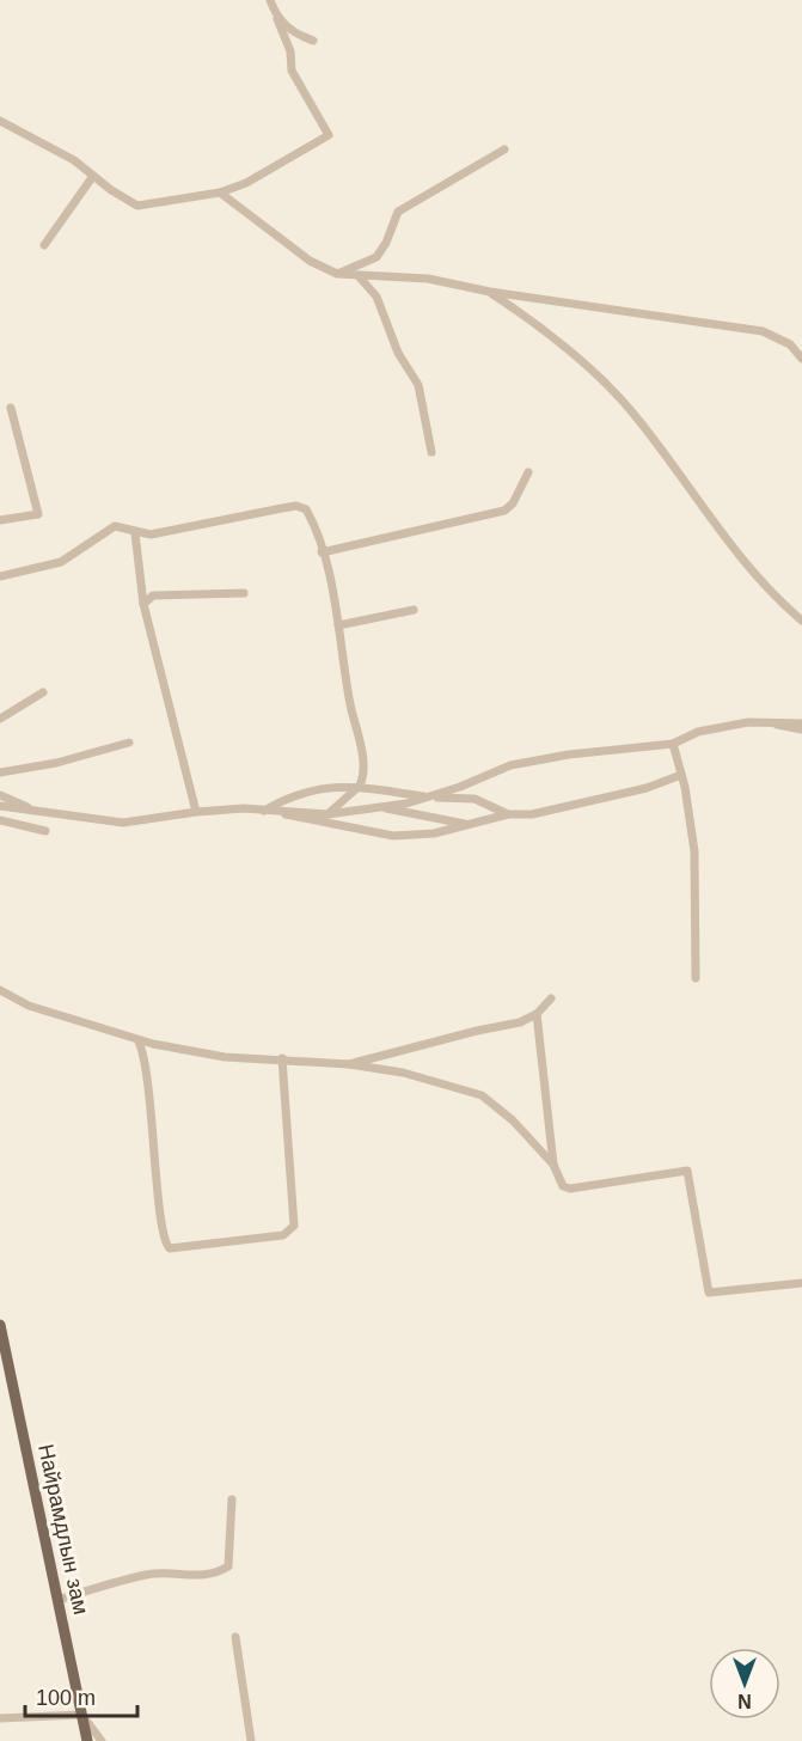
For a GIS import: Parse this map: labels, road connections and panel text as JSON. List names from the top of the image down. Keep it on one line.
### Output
{"streets":{"main road":["Найрамдлын зам"]},"scale_bar":"100 m","north":"bottom"}
